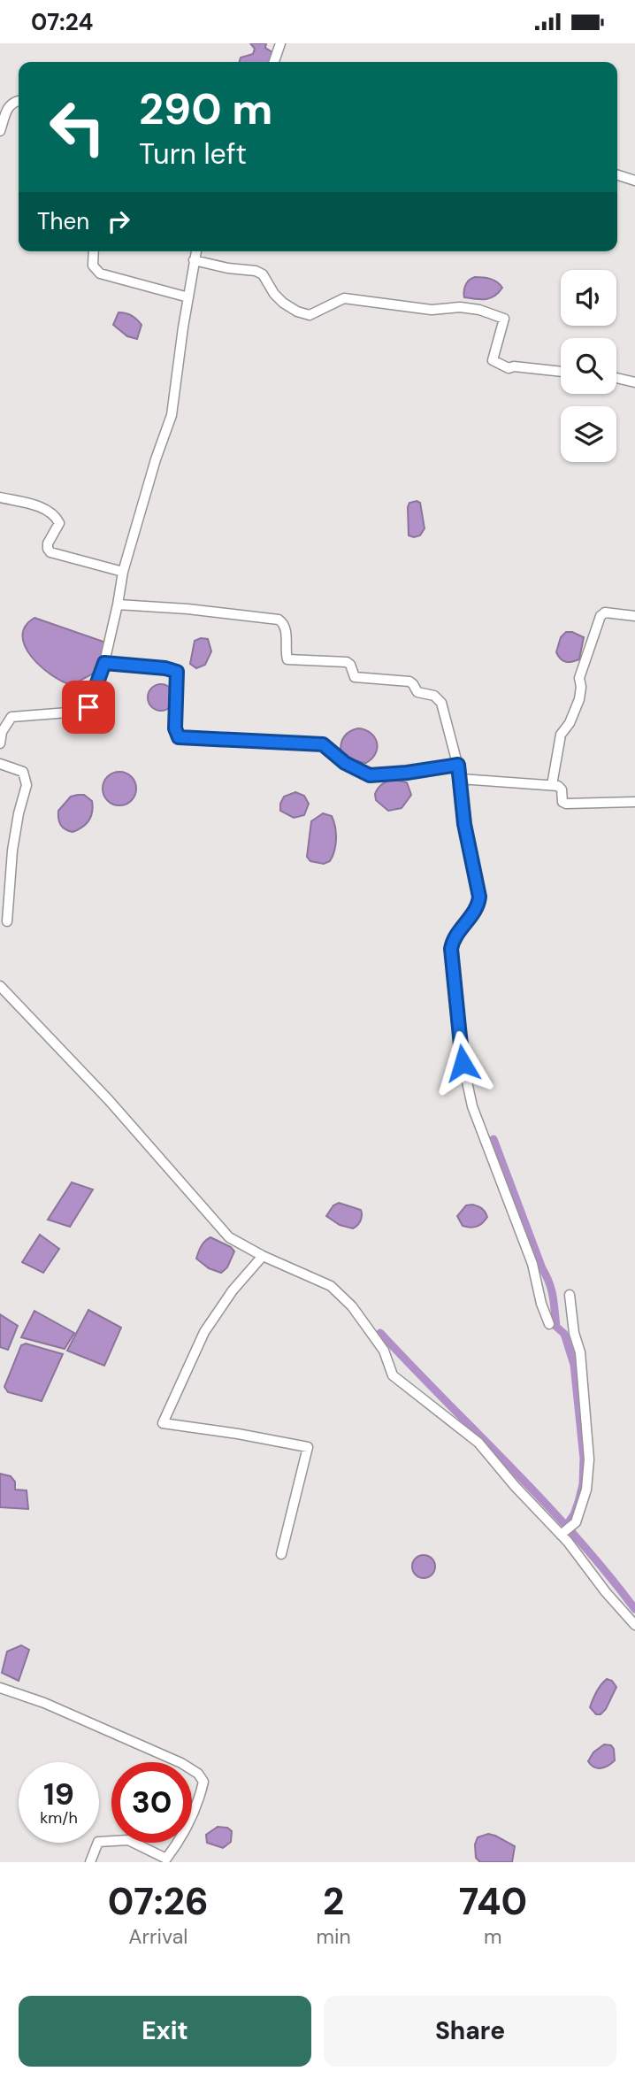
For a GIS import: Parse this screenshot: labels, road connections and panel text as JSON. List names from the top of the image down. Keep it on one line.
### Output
{"page":{"status":"07:24","turn":["290 m","Turn left"],"then":"Then","speed":"19 km/h","limit":"30","eta":["07:26","Arrival","2","min","740","m"],"buttons":["Exit","Share"]}}
